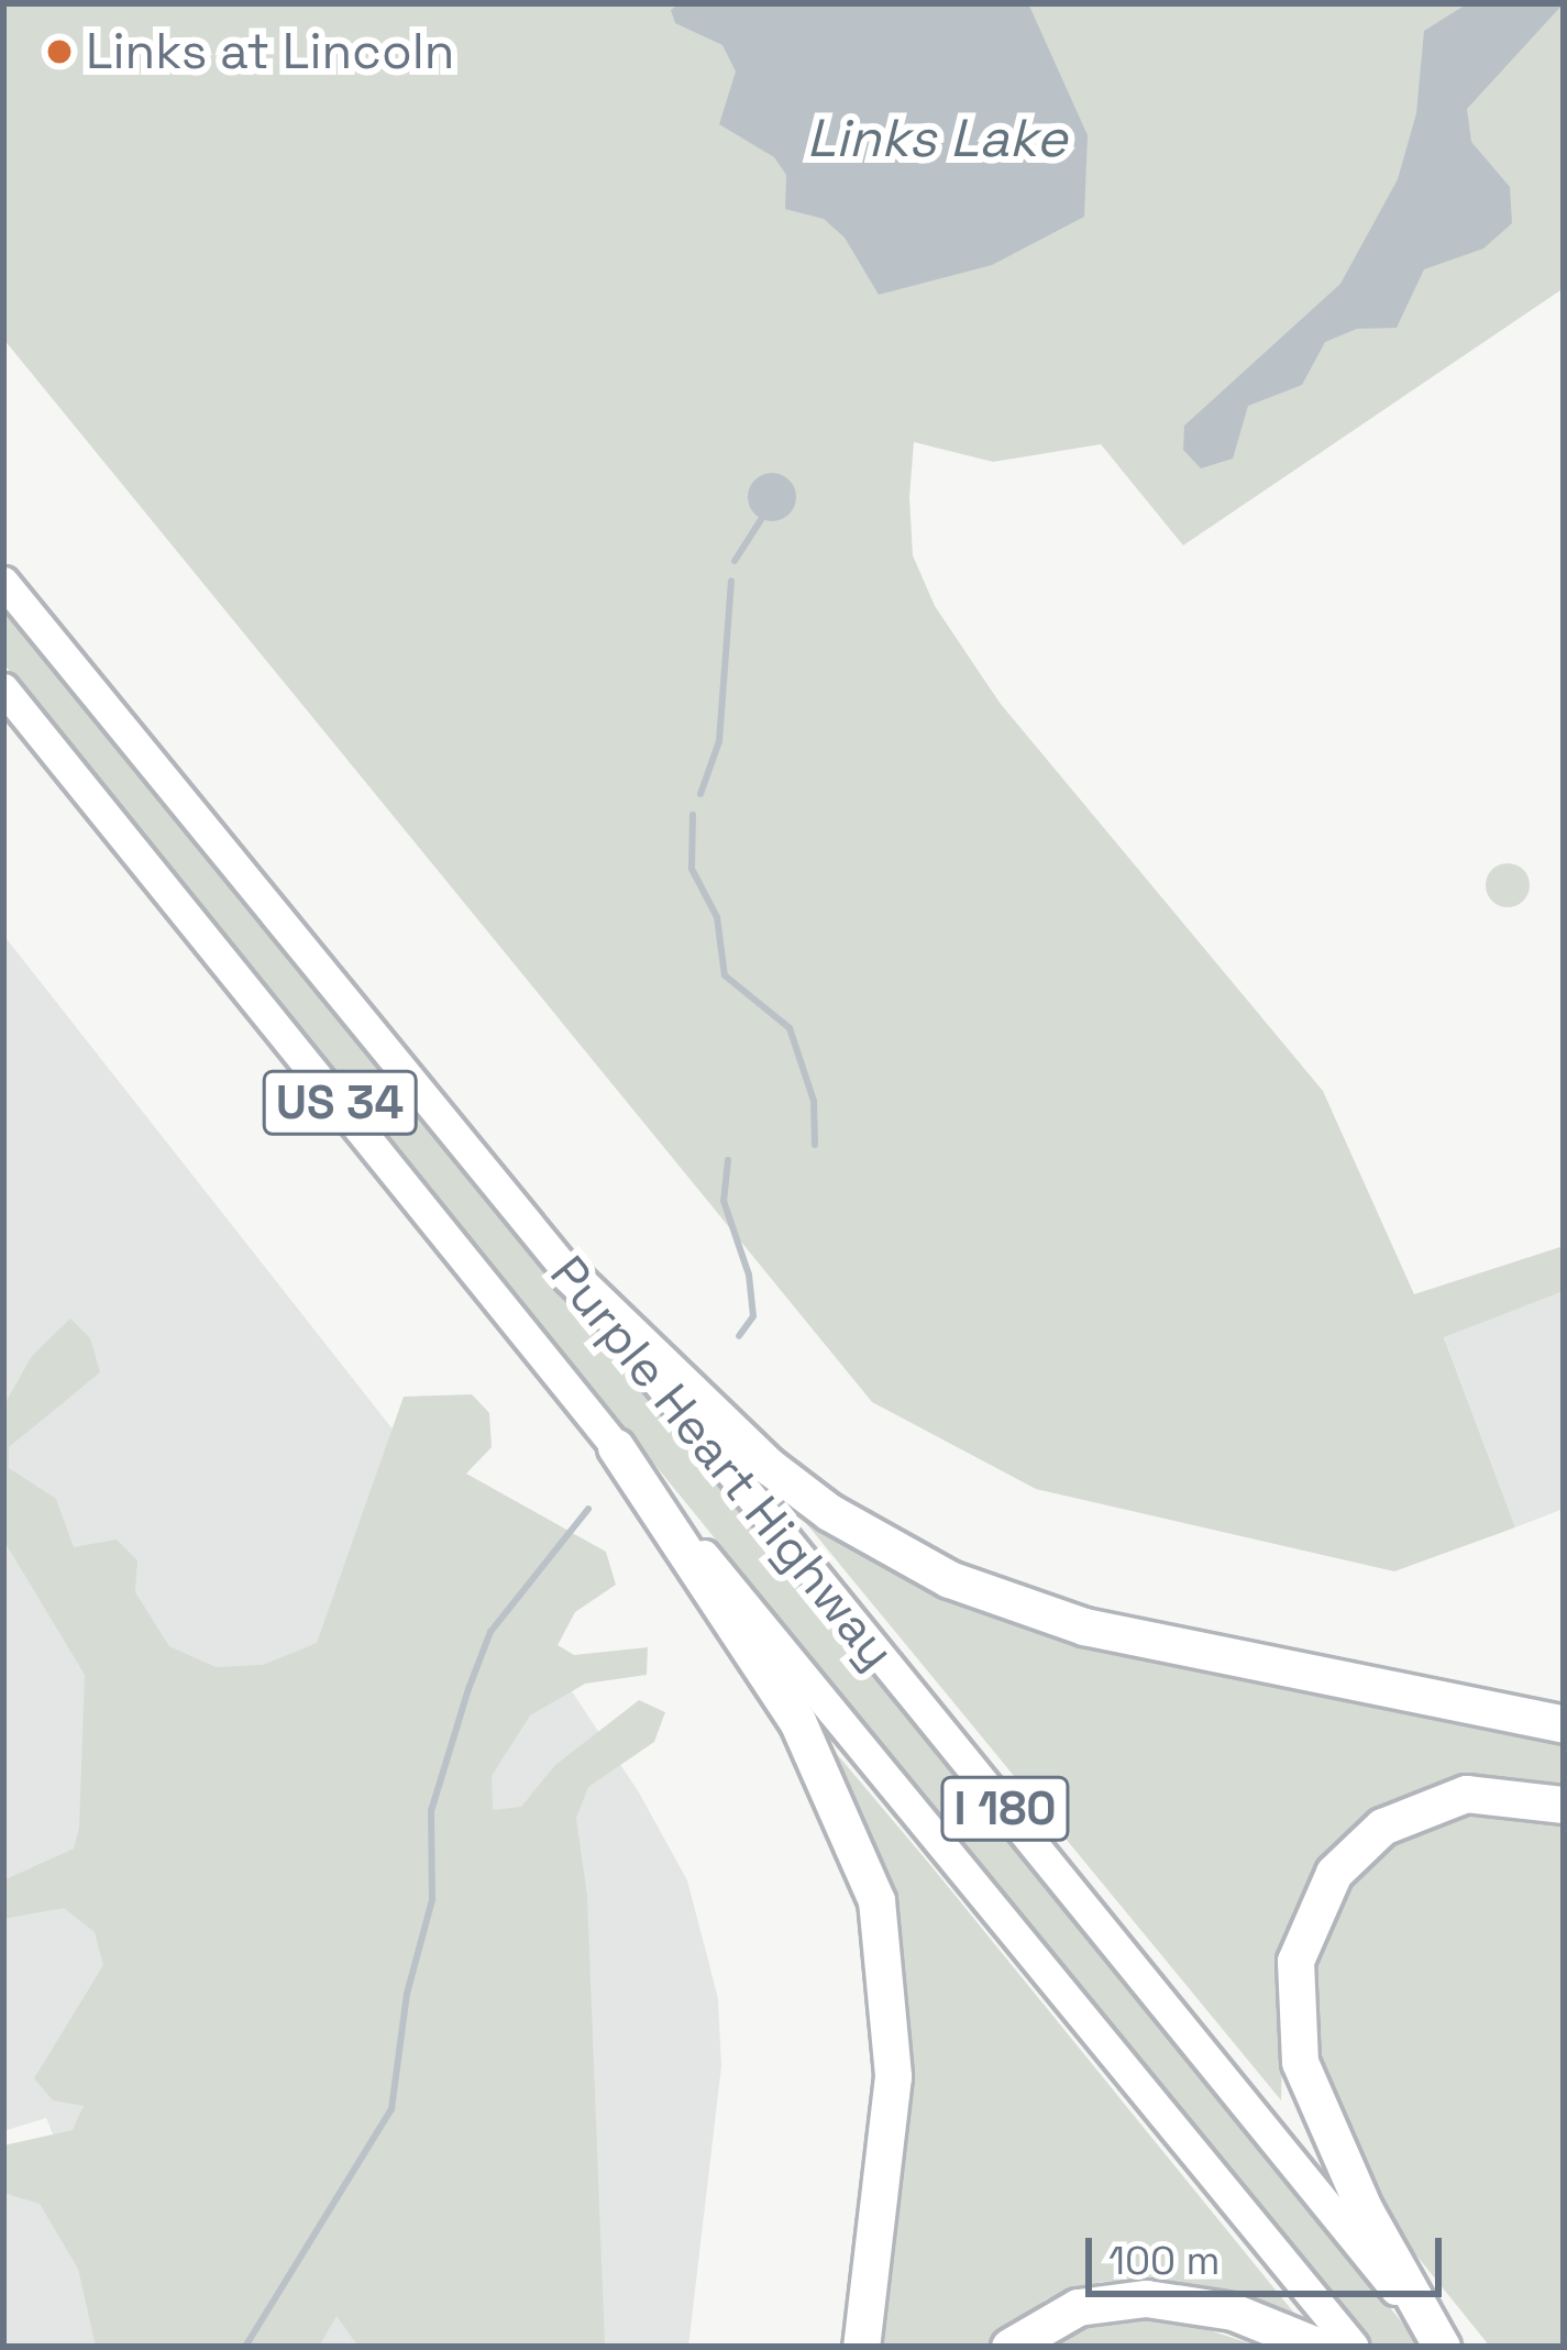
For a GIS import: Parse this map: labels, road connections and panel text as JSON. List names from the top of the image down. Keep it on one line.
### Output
{"streets":{"main road":["US 34","Purple Heart Highway","I 180"]},"water":["Links Lake"],"places":["Links at Lincoln"],"scale_bar":"100 m"}
